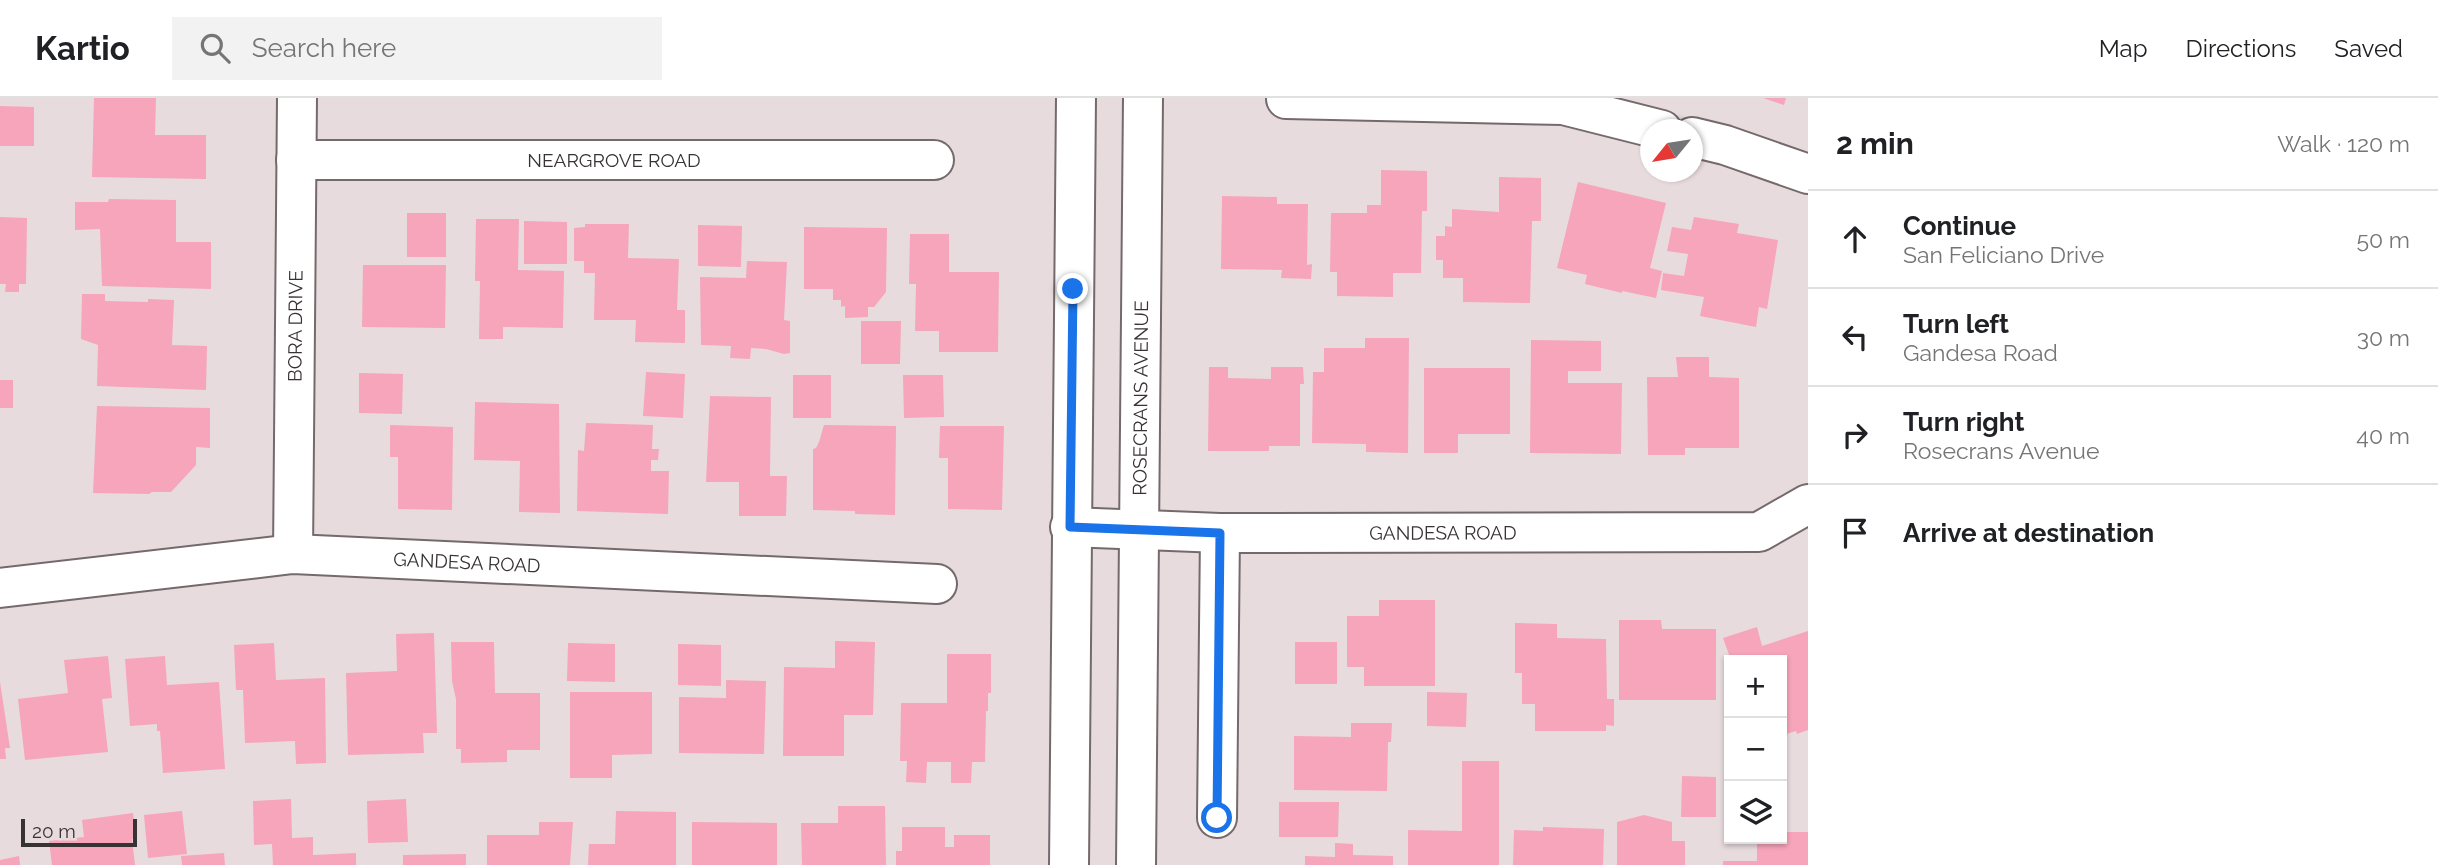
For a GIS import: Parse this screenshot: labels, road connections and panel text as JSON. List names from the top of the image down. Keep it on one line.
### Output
{"streets":{"street":["NEARGROVE ROAD","BORA DRIVE","ROSECRANS AVENUE","GANDESA ROAD"]},"crossings":[["NEARGROVE ROAD","BORA DRIVE"],["BORA DRIVE","GANDESA ROAD"],["ROSECRANS AVENUE","GANDESA ROAD"]],"scale_bar":"20 m","north":"bottom left","page":{"header":"Kartio","search":"Search here","nav":["Map","Directions","Saved"],"heading":["2 min","Walk · 120 m"],"list":[["Continue","San Feliciano Drive","50 m"],["Turn left","Gandesa Road","30 m"],["Turn right","Rosecrans Avenue","40 m"],"Arrive at destination"],"map_buttons":["+","−"],"scale":"20 m"}}
